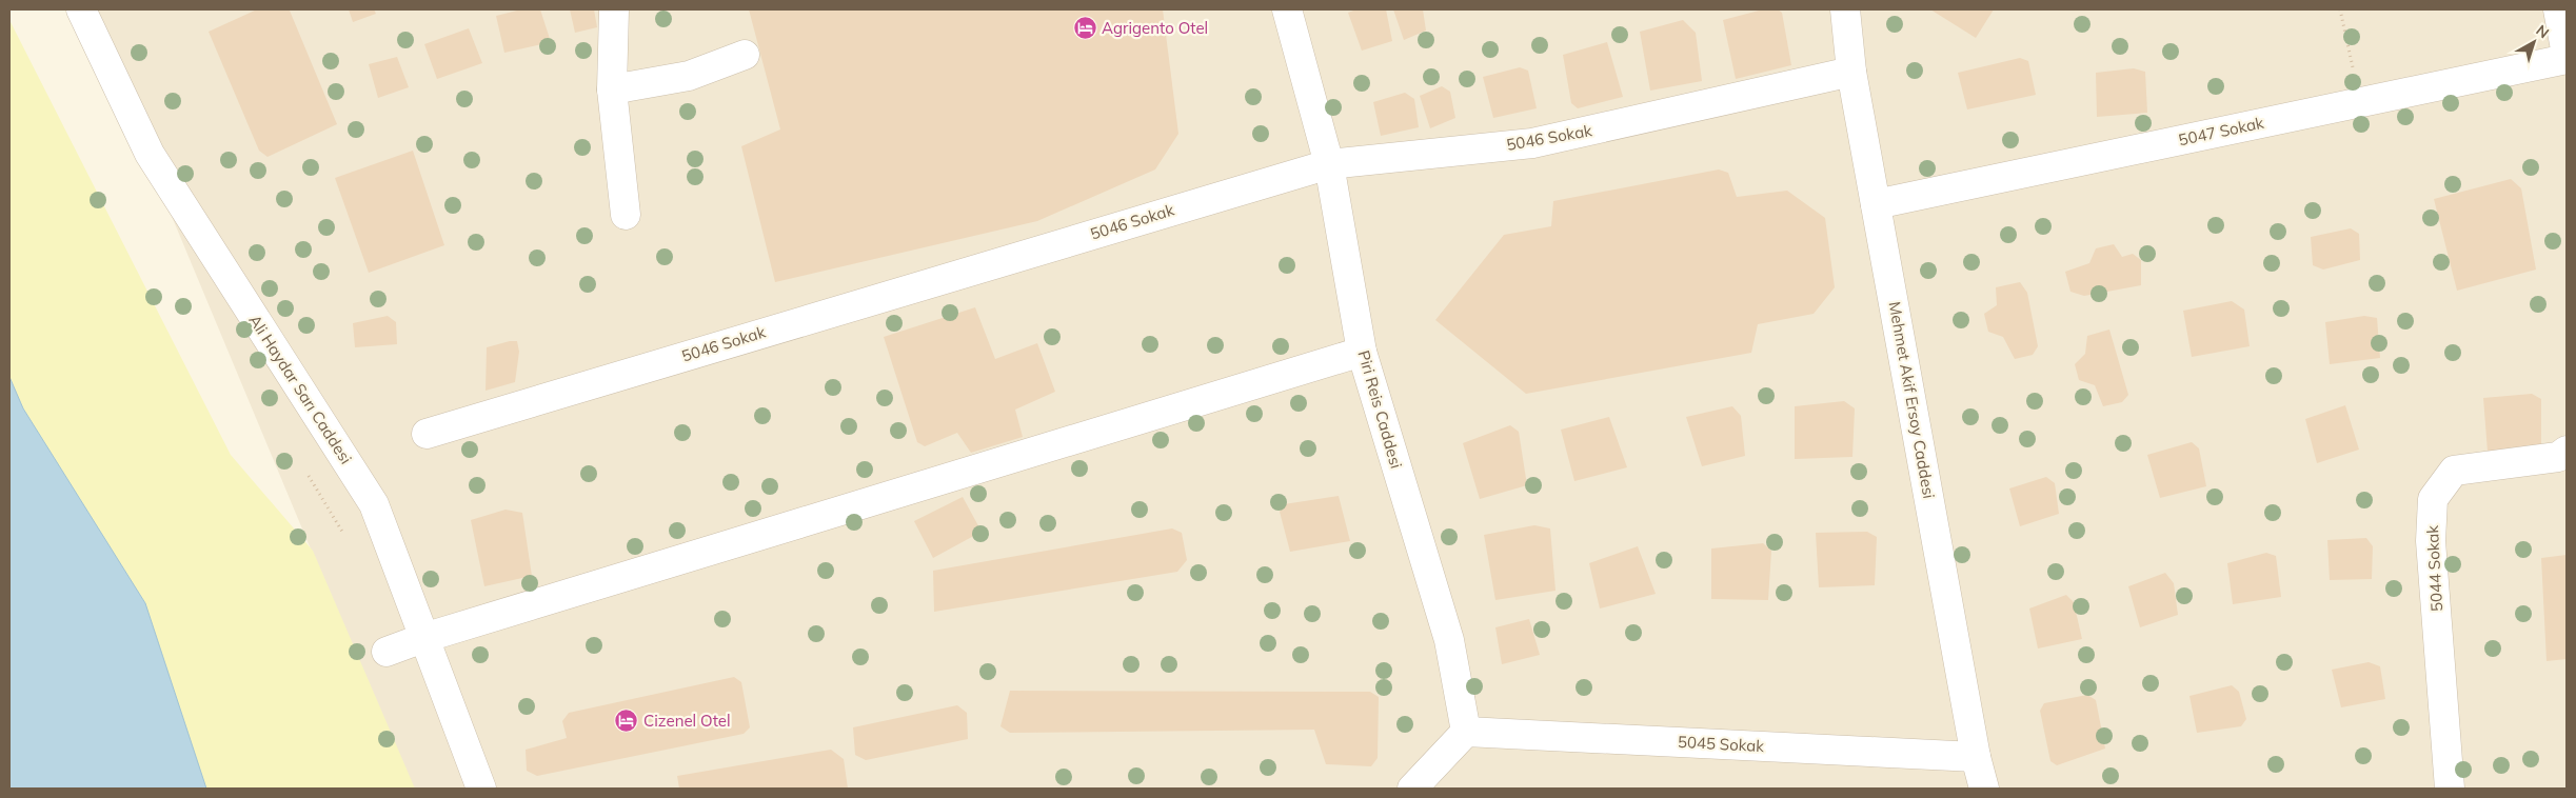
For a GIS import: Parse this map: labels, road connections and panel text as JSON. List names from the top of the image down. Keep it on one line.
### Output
{"streets":{"street":["5047 Sokak","5046 Sokak","Ali Haydar Sarı Caddesi","Mehmet Akif Ersoy Caddesi","Piri Reis Caddesi","5044 Sokak","5045 Sokak"]},"crossings":[["5047 Sokak","Mehmet Akif Ersoy Caddesi"],["5046 Sokak","Mehmet Akif Ersoy Caddesi"],["5046 Sokak","Piri Reis Caddesi"],["Mehmet Akif Ersoy Caddesi","5045 Sokak"],["Piri Reis Caddesi","5045 Sokak"]],"places":{"hotel":["Agrigento Otel","Cizenel Otel"]},"north":"top right"}
